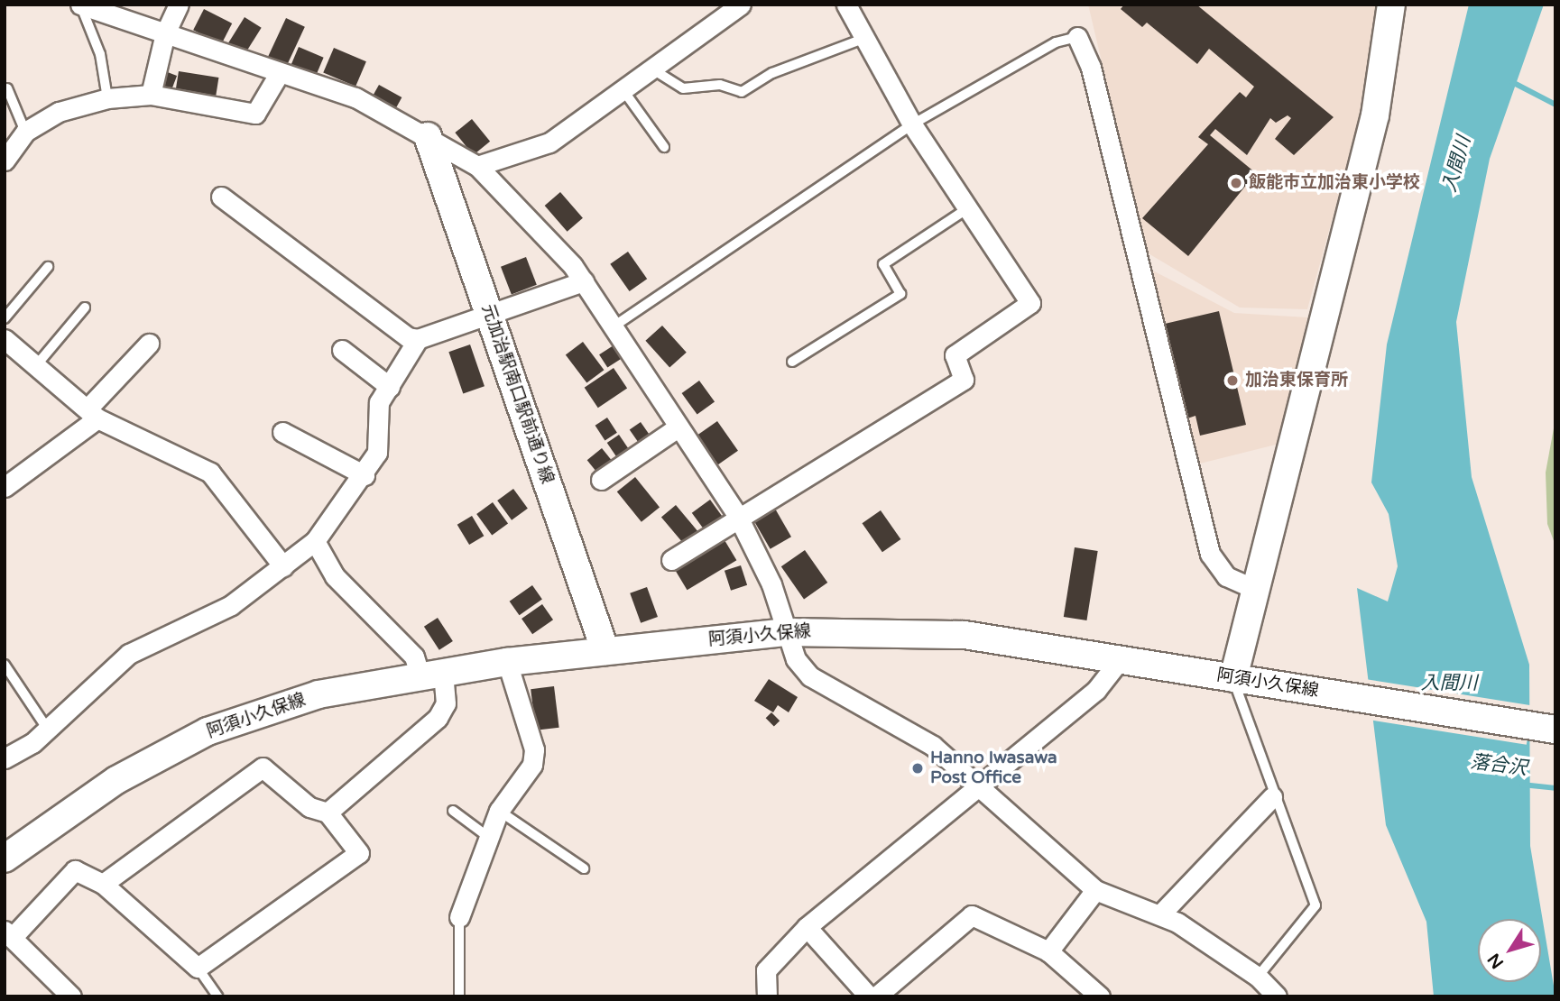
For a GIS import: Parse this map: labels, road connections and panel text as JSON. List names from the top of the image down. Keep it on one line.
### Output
{"streets":{"street":["元加治駅南口駅前通り線","阿須小久保線"]},"crossings":[["元加治駅南口駅前通り線","阿須小久保線"]],"water":["入間川","落合沢"],"places":["飯能市立加治東小学校","加治東保育所","Hanno Iwasawa Post Office"],"north":"bottom left"}
